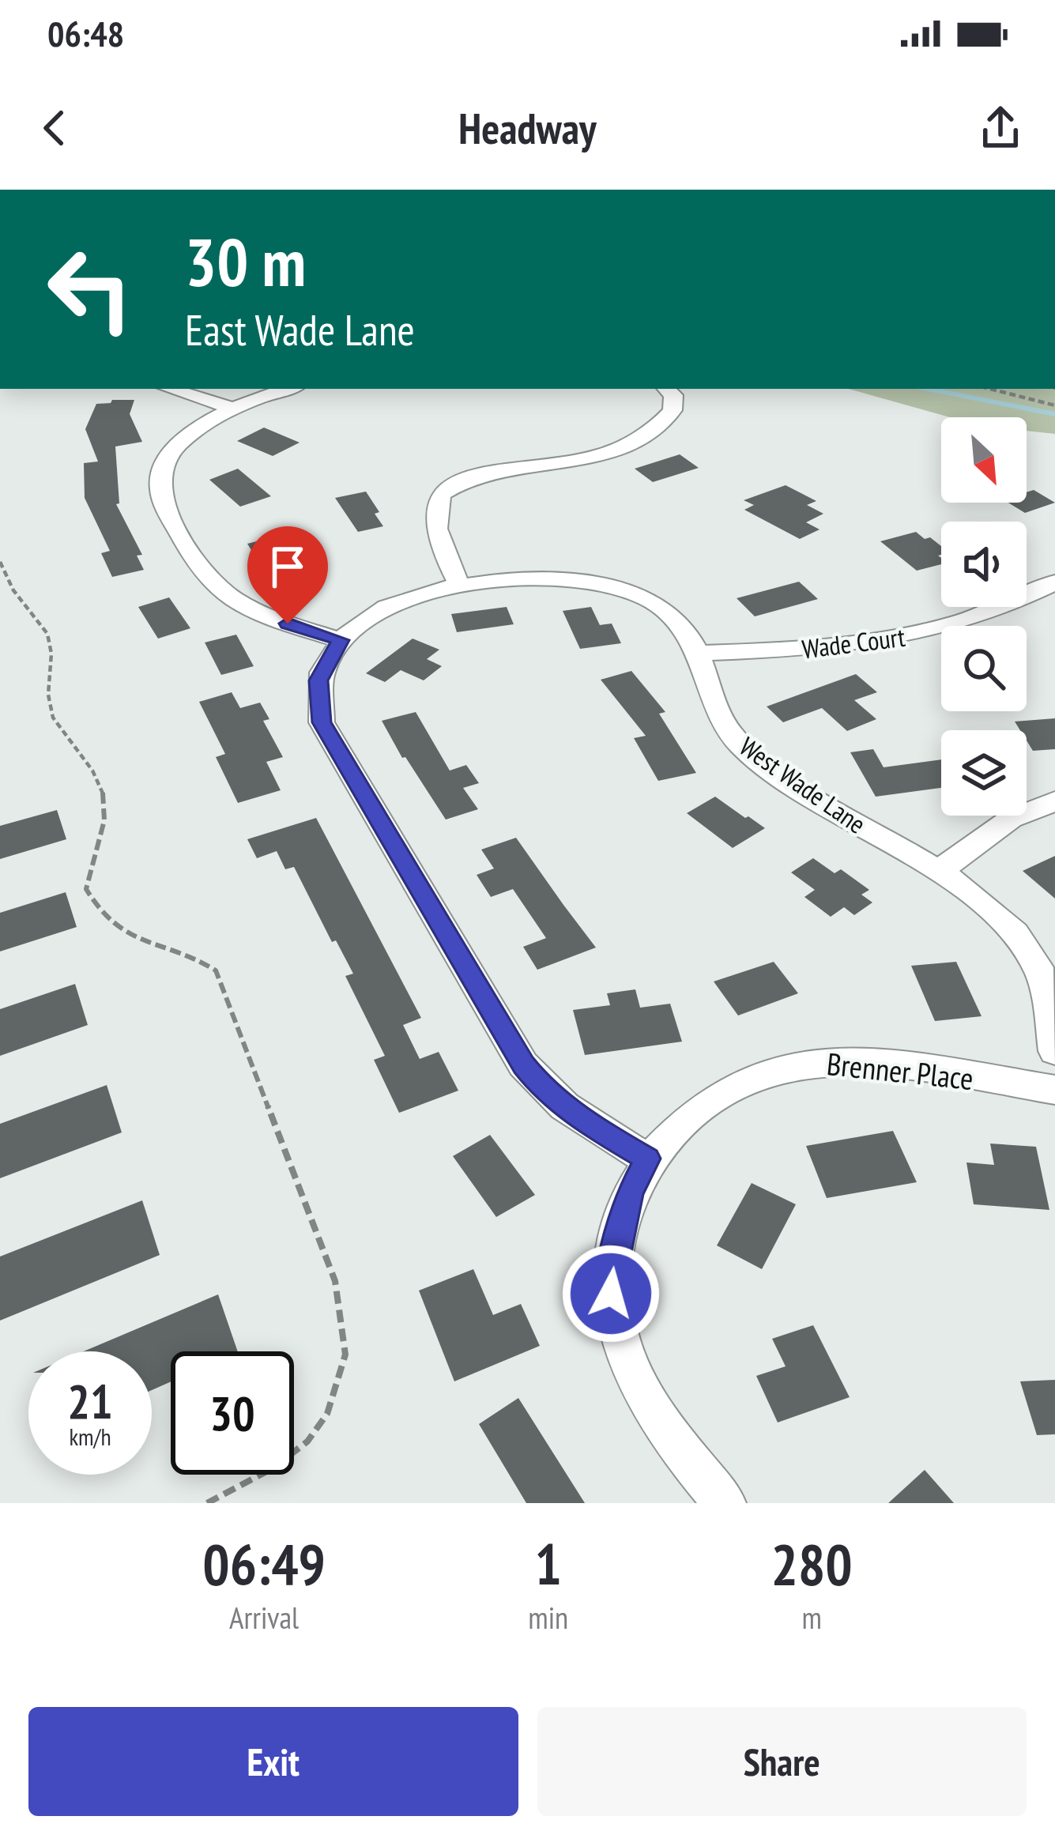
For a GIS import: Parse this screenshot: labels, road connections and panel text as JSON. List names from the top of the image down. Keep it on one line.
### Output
{"streets":{"street":["Wade Court","West Wade Lane","Brenner Place"]},"crossings":[["Wade Court","West Wade Lane"]],"north":"bottom right","page":{"status":"06:48","header":"Headway","turn":["30 m","East Wade Lane"],"speed":"21 km/h","limit":"30","eta":["06:49","Arrival","1","min","280","m"],"buttons":["Exit","Share"]}}
